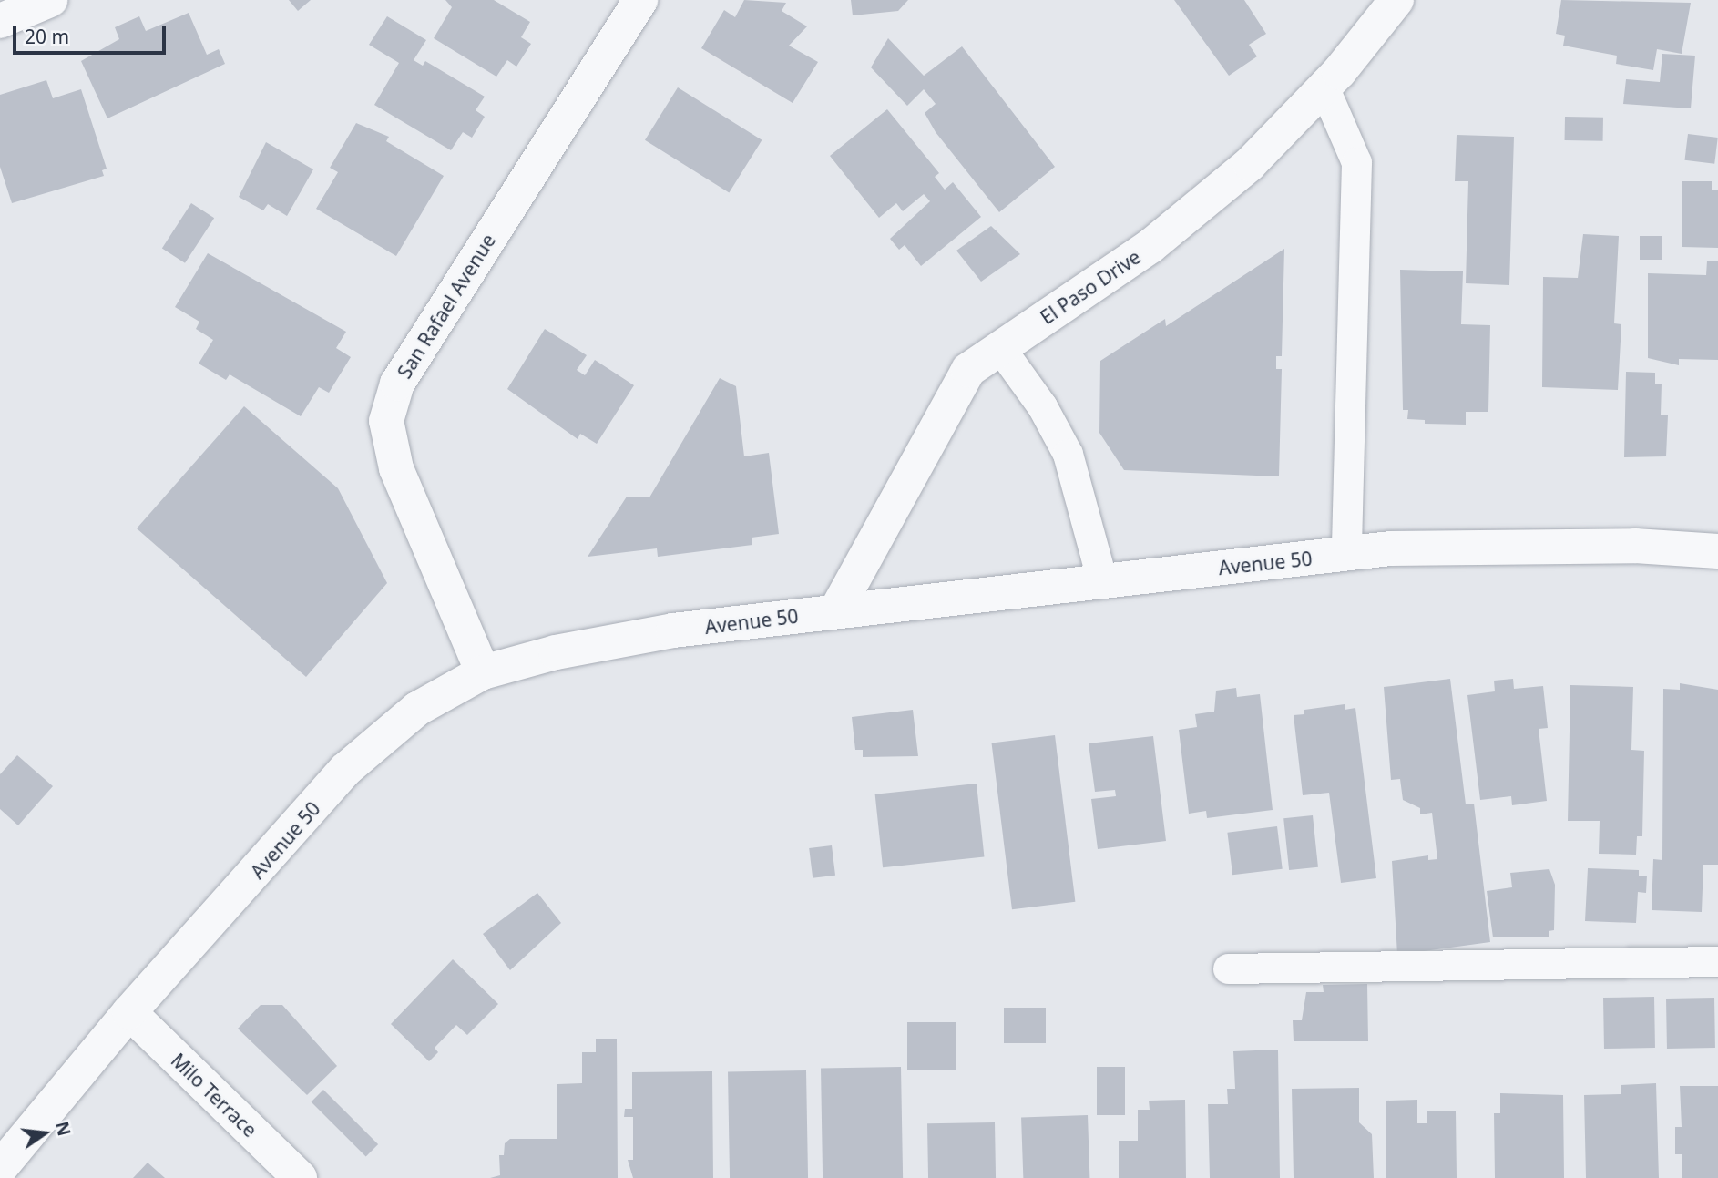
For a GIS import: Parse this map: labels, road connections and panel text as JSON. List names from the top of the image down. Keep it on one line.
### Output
{"streets":{"street":["El Paso Drive","San Rafael Avenue","Avenue 50","Milo Terrace"]},"crossings":[["El Paso Drive","Avenue 50"],["San Rafael Avenue","Avenue 50"],["Avenue 50","Milo Terrace"]],"scale_bar":"20 m","north":"right"}
